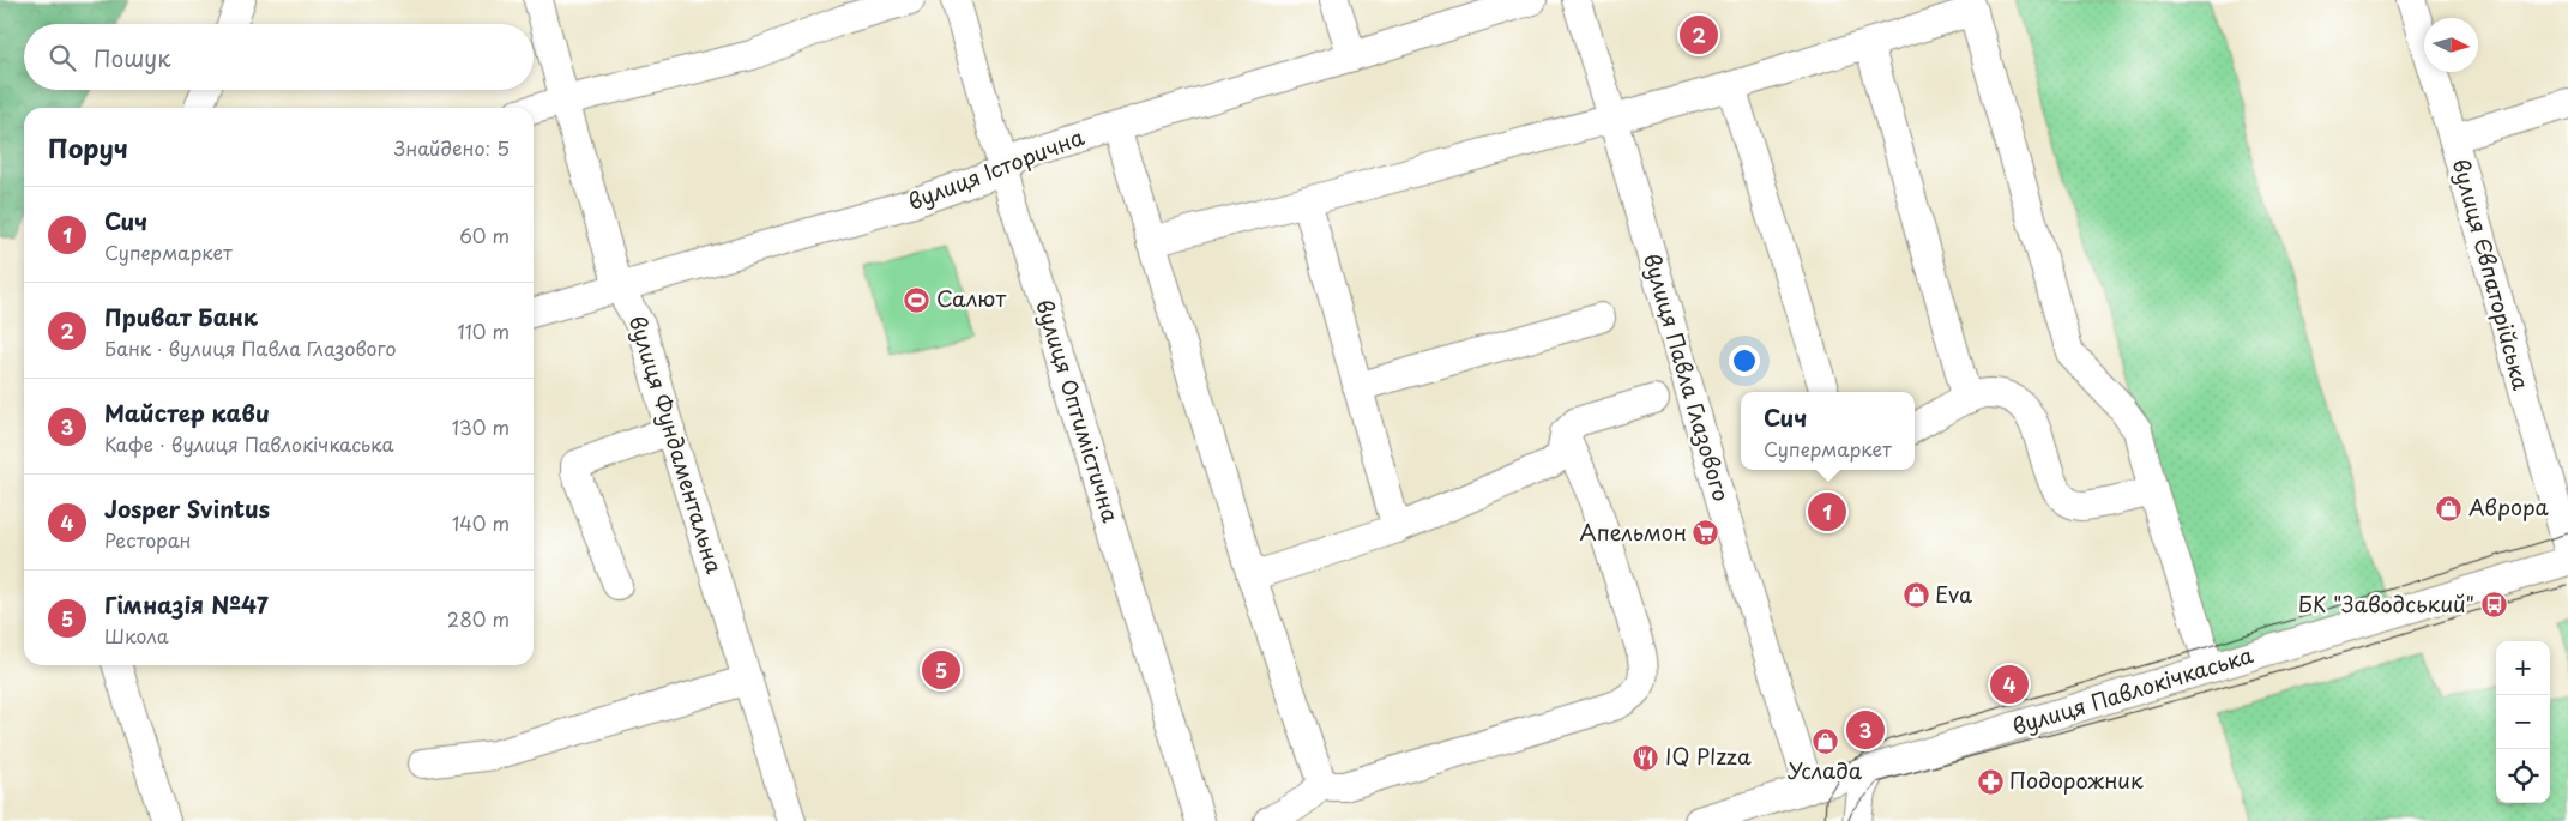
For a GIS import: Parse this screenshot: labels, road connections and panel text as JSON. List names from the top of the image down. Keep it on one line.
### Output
{"streets":{"street":["вулиця Історична","вулиця Євпаторійська","вулиця Павла Глазового","вулиця Оптимістична","вулиця Фундаментальна","вулиця Павлокічкаська"]},"crossings":[["вулиця Історична","вулиця Оптимістична"],["вулиця Історична","вулиця Фундаментальна"],["вулиця Павла Глазового","вулиця Павлокічкаська"]],"places":{"sports":["Салют"],"shop":["Аврора","Eva","Услада"],"supermarket":["Апельмон"],"bus stop":["БК \"Заводський\""],"restaurant":["IQ PIzza"],"pharmacy":["Подорожник"]},"north":"right","page":{"pins":["2","1","5","4","3"],"search":"Пошук","heading":["Поруч","Знайдено: 5"],"list":[{"mark":"1","name":"Сич","note":"Супермаркет","value":"60 m"},{"mark":"2","name":"Приват Банк","note":"Банк · вулиця Павла Глазового","value":"110 m"},{"mark":"3","name":"Майстер кави","note":"Кафе · вулиця Павлокічкаська","value":"130 m"},{"mark":"4","name":"Josper Svintus","note":"Ресторан","value":"140 m"},{"mark":"5","name":"Гімназія №47","note":"Школа","value":"280 m"}],"popup":["Сич","Супермаркет"],"map_buttons":["+","−"]}}
